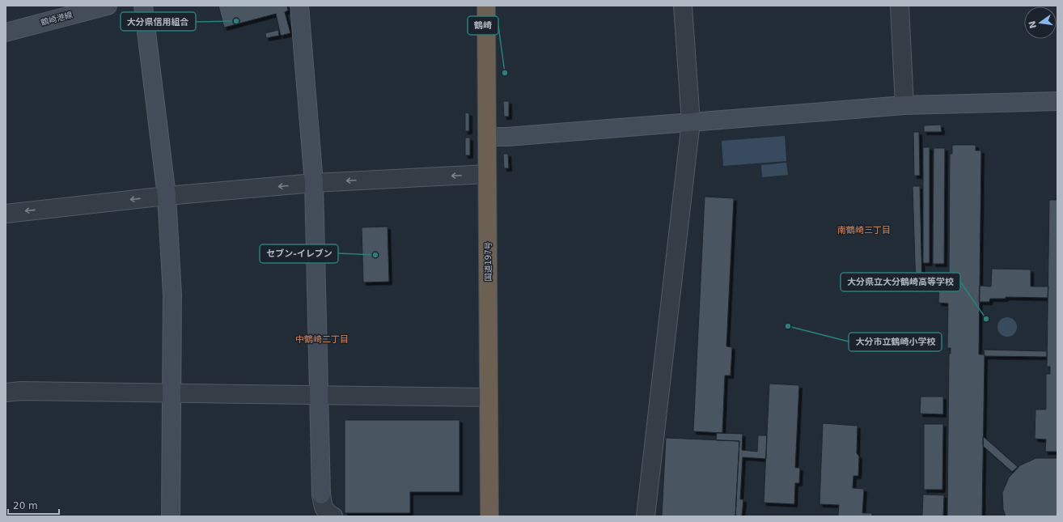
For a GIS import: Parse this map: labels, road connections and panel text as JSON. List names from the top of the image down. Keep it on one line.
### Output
{"streets":{"highway":["国道197号"],"street":["鶴崎港線"]},"districts":["南鶴崎三丁目","中鶴崎二丁目"],"places":["大分県信用組合","鶴崎","セブン-イレブン","大分県立大分鶴崎高等学校","大分市立鶴崎小学校"],"scale_bar":"20 m","north":"left"}
